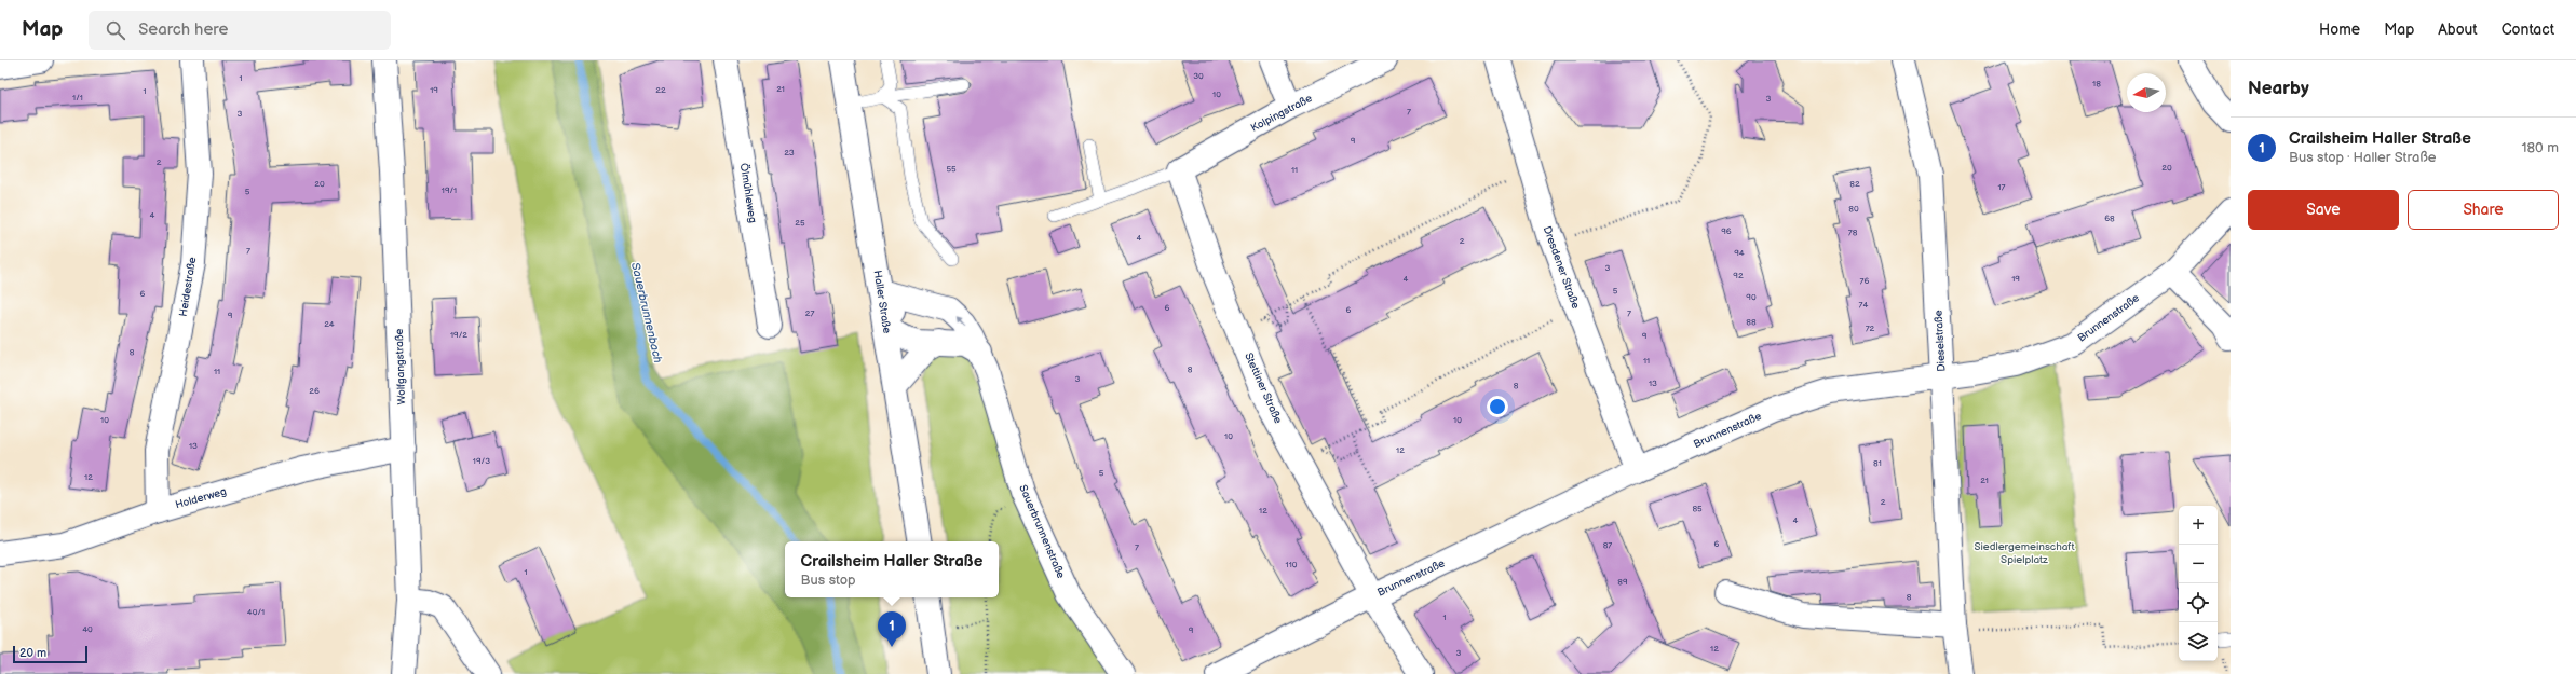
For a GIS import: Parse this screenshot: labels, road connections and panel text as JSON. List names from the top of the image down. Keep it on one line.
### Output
{"streets":{"street":["Kolpingstraße","Ölmühleweg","Dresdener Straße","Heidestraße","Haller Straße","Brunnenstraße","Dieselstraße","Wolfgangstraße","Stettiner Straße","Holderweg","Sauerbrunnenstraße"]},"crossings":[["Kolpingstraße","Stettiner Straße"],["Dresdener Straße","Brunnenstraße"],["Heidestraße","Holderweg"],["Haller Straße","Sauerbrunnenstraße"],["Brunnenstraße","Dieselstraße"],["Brunnenstraße","Stettiner Straße"],["Wolfgangstraße","Holderweg"]],"water":["Sauerbrunnenbach"],"parks":["Siedlergemeinschaft Spielplatz"],"house_numbers":["30","1","18","21","19","22","1","10","1/1","3","7","3","9","23","2","20","55","11","20","82","17","19/1","5","80","4","68","25","96","78","4","2","7","94","3","92","4","19","76","5","6","90","74","6","6","27","7","9","88","24","72","19/2","9","8","11","8","11","3","13","8","26","10","10","10","13","12","19/3","81","5","12","21","2","85","12","4","6","87","7","110","1","89","8","40/1","1","40","9","12","3"],"scale_bar":"20 m","north":"left","page":{"header":"Map","search":"Search here","nav":["Home","Map","About","Contact"],"heading":"Nearby","list":[{"mark":"1","name":"Crailsheim Haller Straße","note":"Bus stop · Haller Straße","value":"180 m"}],"buttons":["Save","Share"],"map_buttons":["+","−"],"popup":["Crailsheim Haller Straße","Bus stop"],"pins":"1","scale":"20 m"}}
